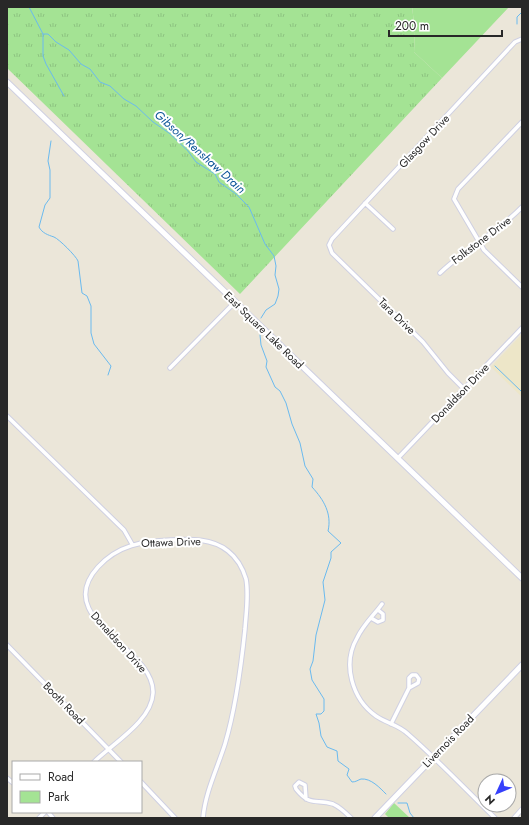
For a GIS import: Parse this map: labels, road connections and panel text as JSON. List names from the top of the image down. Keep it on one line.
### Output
{"streets":{"main road":["East Square Lake Road","Livernois Road"],"street":["Glasgow Drive","Folkstone Drive","Tara Drive","Donaldson Drive","Ottawa Drive","Booth Road"]},"crossings":[["Glasgow Drive","Tara Drive"],["Tara Drive","Donaldson Drive"],["East Square Lake Road","Donaldson Drive"],["Donaldson Drive","Ottawa Drive"],["Donaldson Drive","Booth Road"]],"water":["Gibson/Renshaw Drain"],"legend":["Road","Park"],"scale_bar":"200 m","north":"bottom left"}
